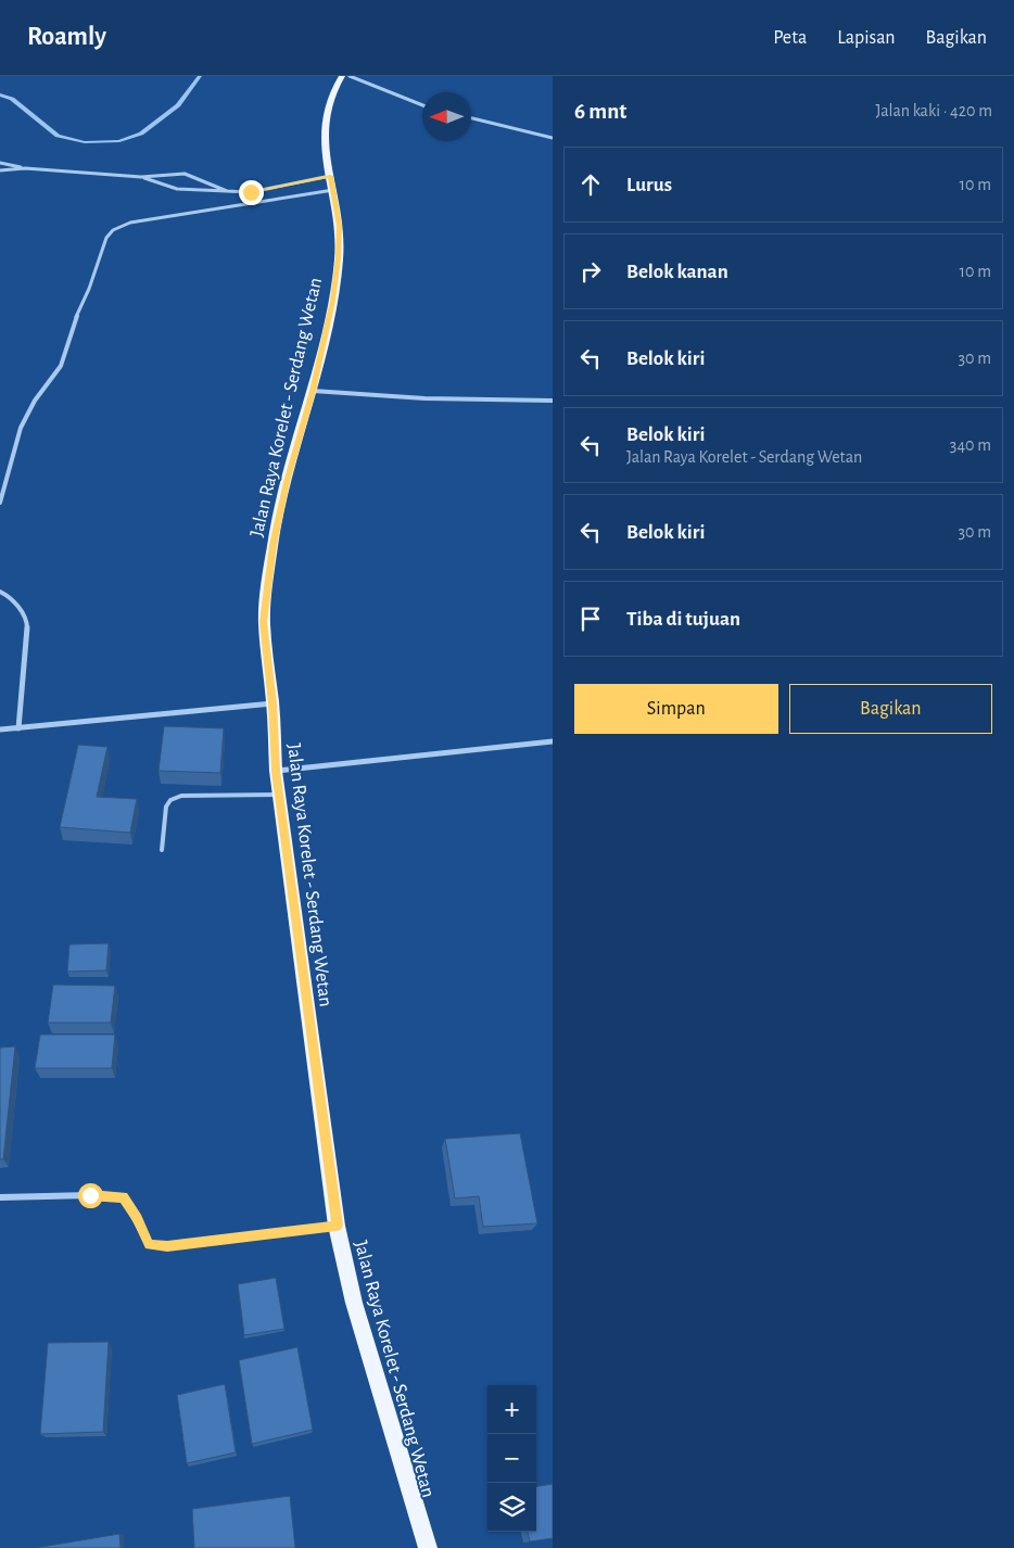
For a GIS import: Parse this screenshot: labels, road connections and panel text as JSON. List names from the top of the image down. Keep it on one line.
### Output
{"streets":{"main road":["Jalan Raya Korelet - Serdang Wetan"]},"north":"left","page":{"header":"Roamly","nav":["Peta","Lapisan","Bagikan"],"heading":["6 mnt","Jalan kaki · 420 m"],"list":[["Lurus","10 m"],["Belok kanan","10 m"],["Belok kiri","30 m"],["Belok kiri","Jalan Raya Korelet - Serdang Wetan","340 m"],["Belok kiri","30 m"],"Tiba di tujuan"],"buttons":["Simpan","Bagikan"],"map_buttons":["+","−"]}}
